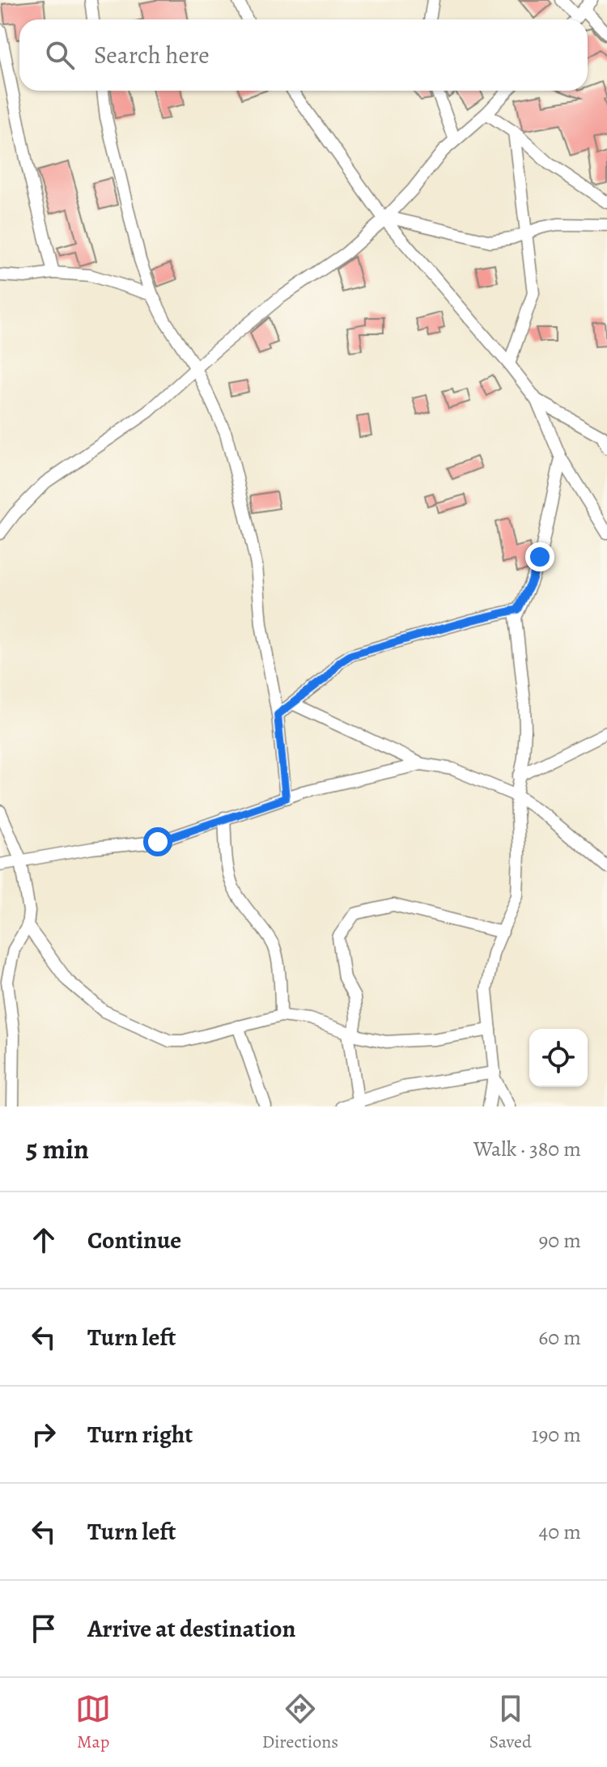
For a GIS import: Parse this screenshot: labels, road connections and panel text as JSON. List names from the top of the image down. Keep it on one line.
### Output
{"page":{"search":"Search here","heading":["5 min","Walk · 380 m"],"list":[["Continue","90 m"],["Turn left","60 m"],["Turn right","190 m"],["Turn left","40 m"],"Arrive at destination"],"nav":["Map","Directions","Saved"]}}
